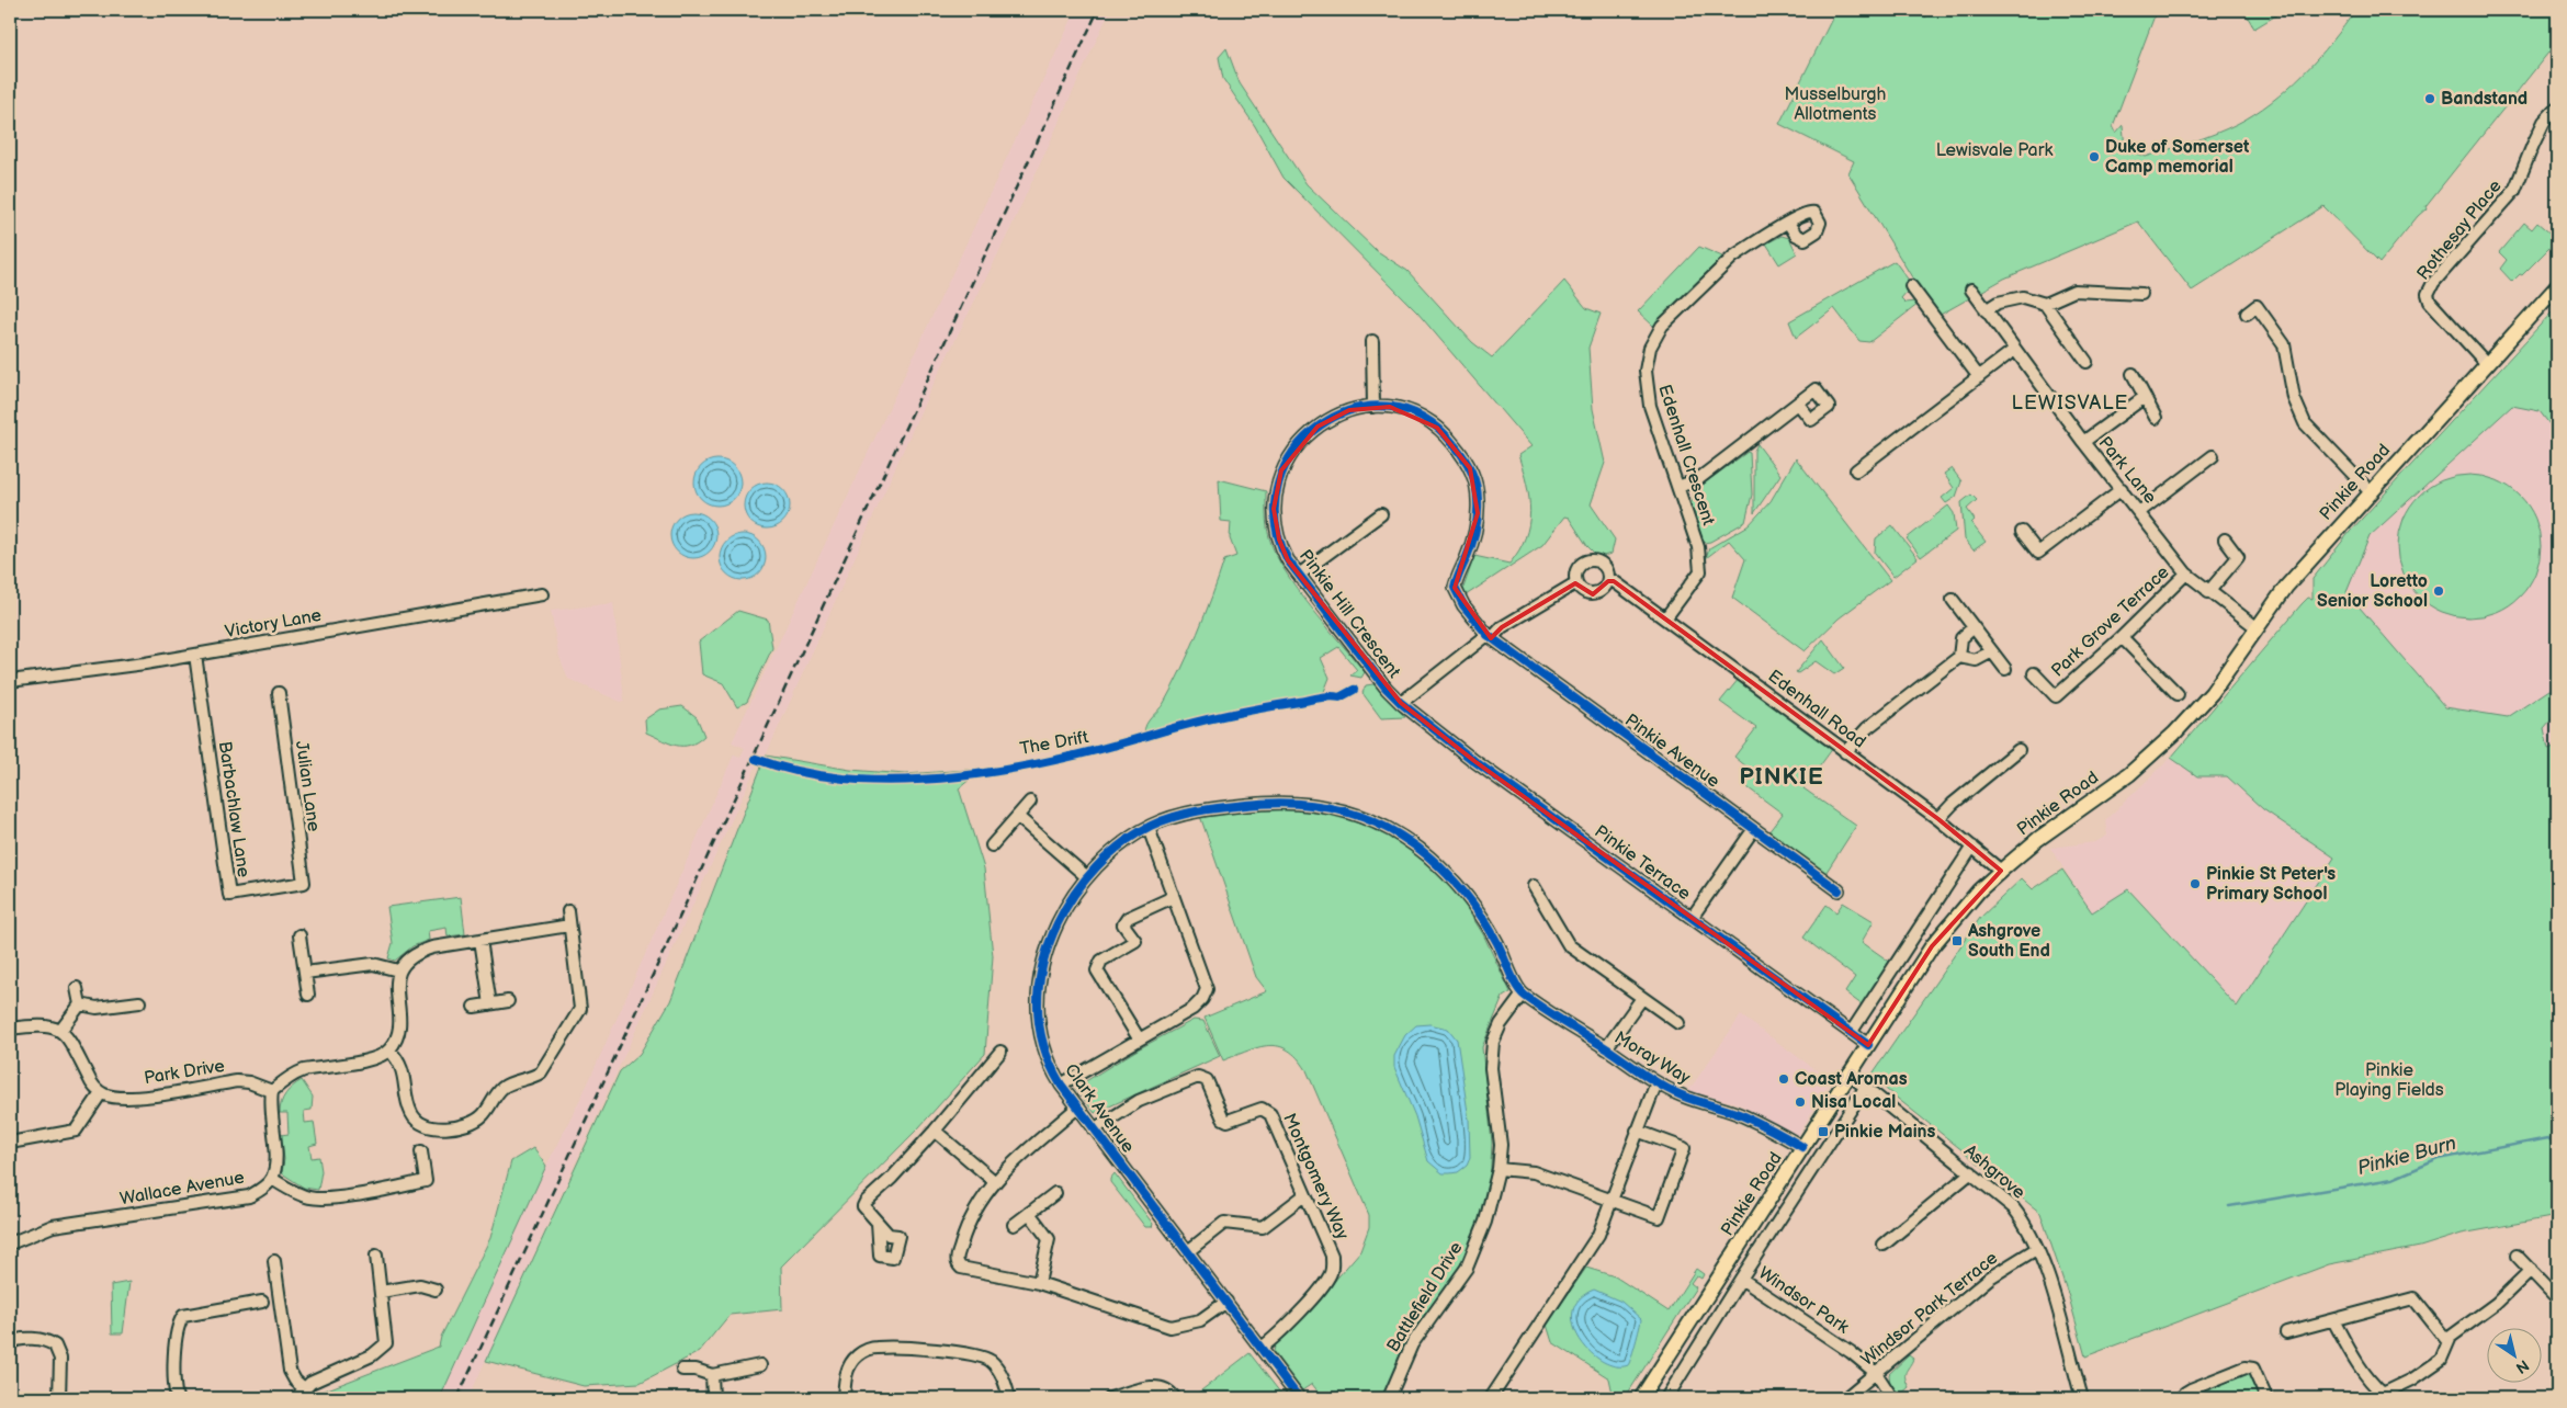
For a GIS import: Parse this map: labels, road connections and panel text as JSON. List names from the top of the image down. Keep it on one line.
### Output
{"streets":{"main road":["Pinkie Road"],"street":["Rothesay Place","Edenhall Crescent","Park Lane","Pinkie Hill Crescent","Park Grove Terrace","Victory Lane","Edenhall Road","Pinkie Avenue","Julian Lane","Barbachlaw Lane","Pinkie Terrace","Moray Way","Park Drive","Clark Avenue","Ashgrove","Montgomery Way","Wallace Avenue","Battlefield Drive","Windsor Park","Windsor Park Terrace"],"cycle path":["The Drift"]},"crossings":[["Rothesay Place","Pinkie Road"],["Edenhall Crescent","Edenhall Road"],["Park Lane","Pinkie Road"],["Park Lane","Park Grove Terrace"],["Pinkie Road","Edenhall Road"],["Pinkie Road","Pinkie Terrace"],["Pinkie Road","Moray Way"],["Pinkie Road","Ashgrove"],["Pinkie Road","Windsor Park"],["Pinkie Hill Crescent","Pinkie Avenue"],["Pinkie Hill Crescent","Pinkie Terrace"],["Victory Lane","Barbachlaw Lane"],["Julian Lane","Barbachlaw Lane"],["Moray Way","Clark Avenue"],["Moray Way","Battlefield Drive"],["Clark Avenue","Montgomery Way"],["Clark Avenue","Battlefield Drive"],["Ashgrove","Windsor Park Terrace"],["Windsor Park","Windsor Park Terrace"]],"districts":["LEWISVALE","PINKIE"],"water":["Pinkie Burn"],"parks":["Musselburgh Allotments","Lewisvale Park","Pinkie Playing Fields"],"places":{"other":["Bandstand","Duke of Somerset Camp memorial","Loretto Senior School","Pinkie St Peter's Primary School","Coast Aromas","Nisa Local"],"transit":["Ashgrove South End","Pinkie Mains"]},"north":"bottom right"}
